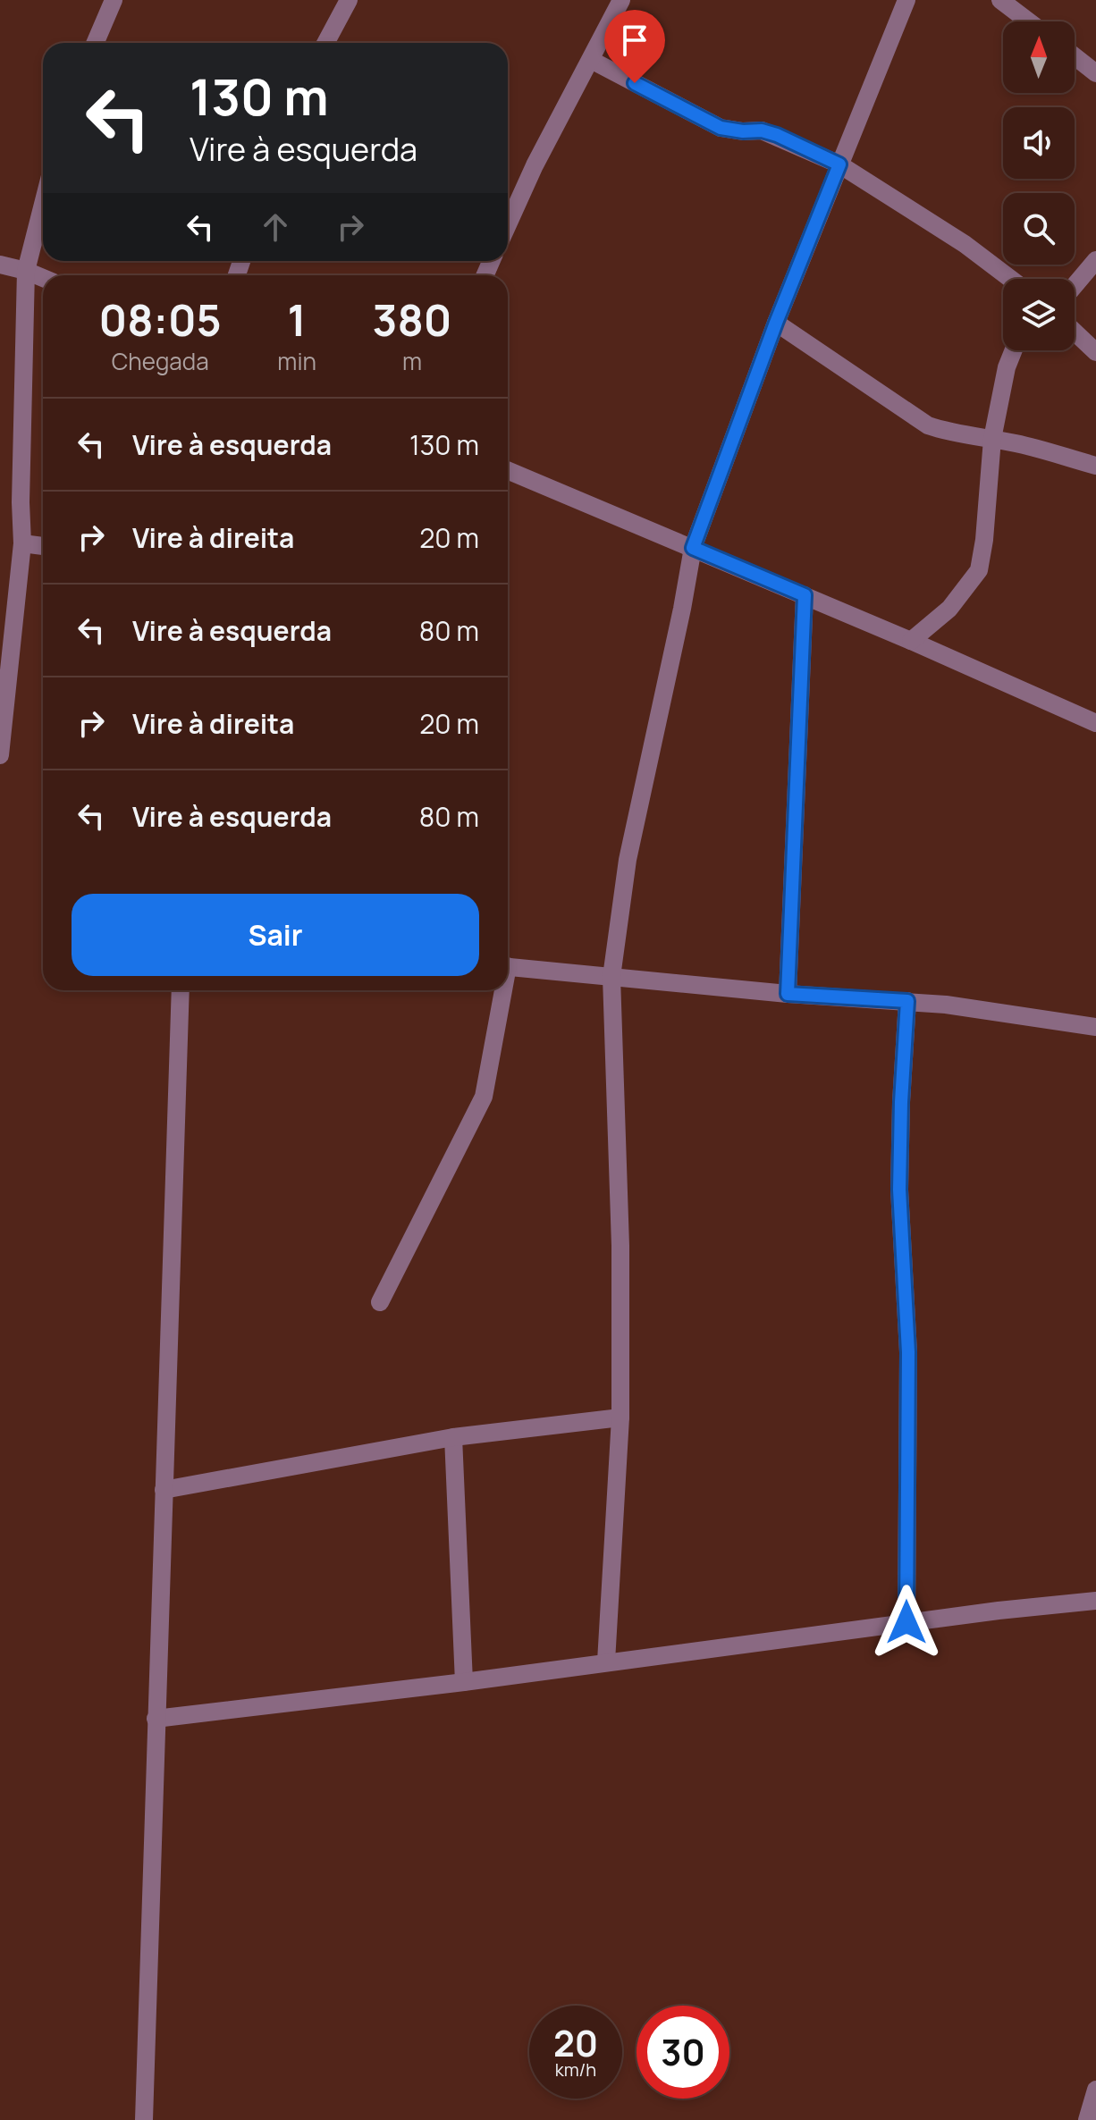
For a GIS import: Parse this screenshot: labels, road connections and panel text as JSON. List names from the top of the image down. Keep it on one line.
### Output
{"north":"top","page":{"turn":["130 m","Vire à esquerda"],"eta":["08:05","Chegada","1","min","380","m"],"list":[{"name":"Vire à esquerda","value":"130 m"},{"name":"Vire à direita","value":"20 m"},{"name":"Vire à esquerda","value":"80 m"},{"name":"Vire à direita","value":"20 m"},{"name":"Vire à esquerda","value":"80 m"}],"buttons":"Sair","speed":"20 km/h","limit":"30"}}
